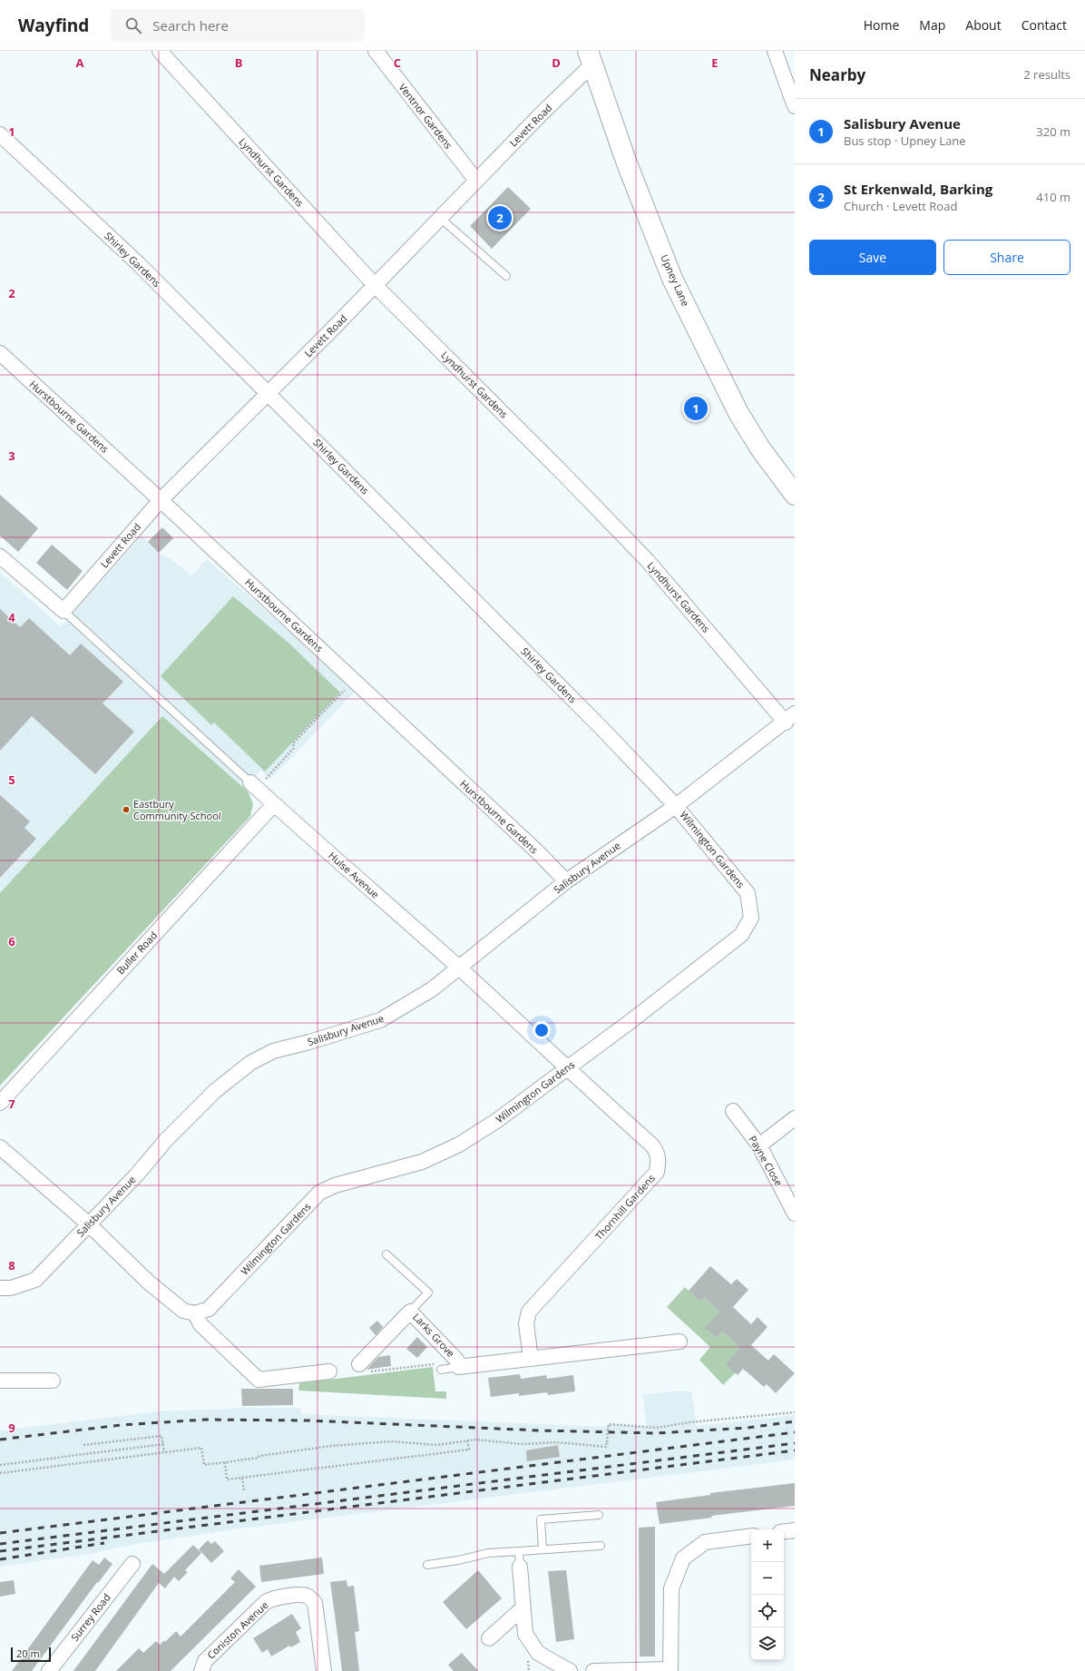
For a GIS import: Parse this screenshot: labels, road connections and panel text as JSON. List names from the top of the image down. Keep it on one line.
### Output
{"streets":{"street":["Ventnor Gardens","Levett Road","Lyndhurst Gardens","Shirley Gardens","Upney Lane","Hurstbourne Gardens","Wilmington Gardens","Salisbury Avenue","Hulse Avenue","Buller Road","Payne Close","Thornhill Gardens","Larks Grove","Surrey Road","Coniston Avenue"]},"crossings":[["Ventnor Gardens","Levett Road"],["Levett Road","Lyndhurst Gardens"],["Levett Road","Shirley Gardens"],["Levett Road","Upney Lane"],["Levett Road","Hurstbourne Gardens"],["Lyndhurst Gardens","Salisbury Avenue"],["Shirley Gardens","Wilmington Gardens"],["Shirley Gardens","Salisbury Avenue"],["Hurstbourne Gardens","Salisbury Avenue"],["Wilmington Gardens","Salisbury Avenue"],["Wilmington Gardens","Thornhill Gardens"],["Salisbury Avenue","Hulse Avenue"],["Salisbury Avenue","Thornhill Gardens"],["Hulse Avenue","Buller Road"],["Hulse Avenue","Thornhill Gardens"]],"places":["Eastbury Community School"],"scale_bar":"20 m","page":{"header":"Wayfind","search":"Search here","nav":["Home","Map","About","Contact"],"heading":["Nearby","2 results"],"list":[{"mark":"1","name":"Salisbury Avenue","note":"Bus stop · Upney Lane","value":"320 m"},{"mark":"2","name":"St Erkenwald, Barking","note":"Church · Levett Road","value":"410 m"}],"pins":["2","1"],"buttons":["Save","Share"],"map_buttons":["+","−"],"scale":"20 m"},"grid":{"columns":["A","B","C","D","E"],"rows":["1","2","3","4","5","6","7","8","9"]}}
